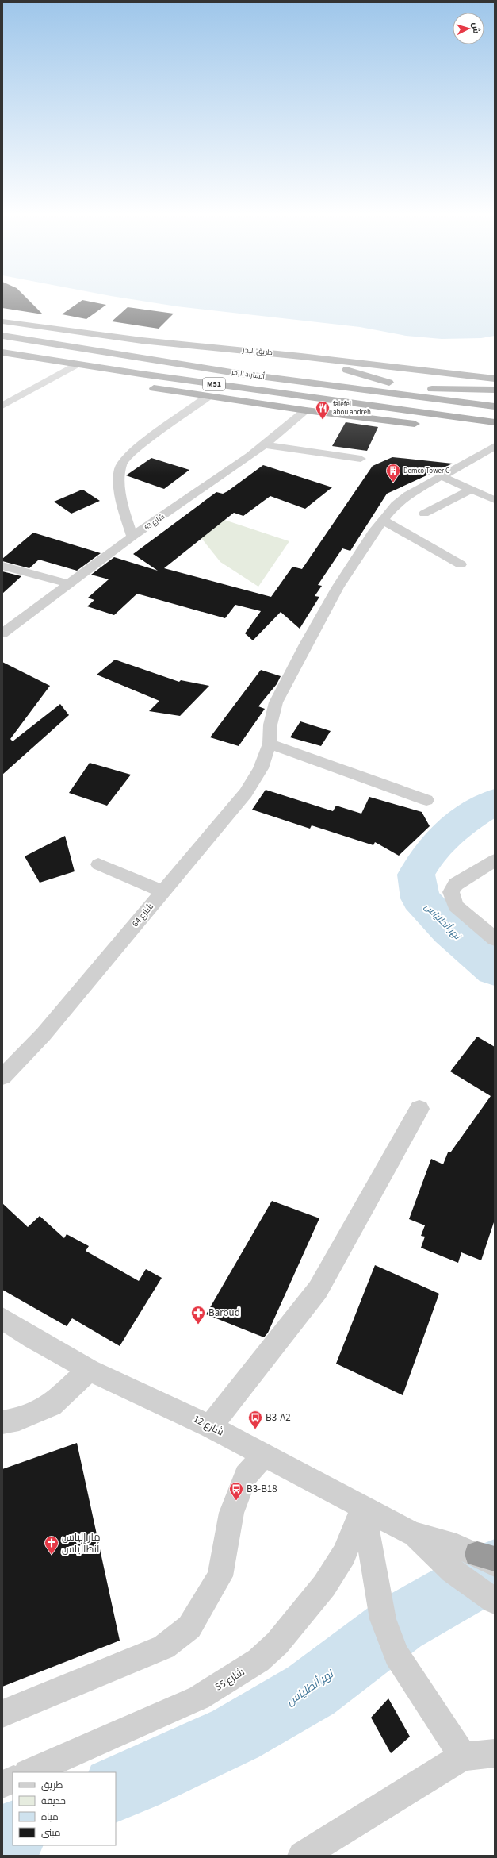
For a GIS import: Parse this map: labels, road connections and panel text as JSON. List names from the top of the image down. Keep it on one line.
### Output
{"streets":{"highway":["طريق البحر","أتستراد البحر","M51"],"street":["شارع 63","شارع 64","شارع 12","شارع 55"]},"crossings":[["شارع 12","شارع 55"]],"water":["نهر أنطلياس"],"places":{"restaurant":["falefel abou andreh"],"building":["Demco Tower C"],"pharmacy":["Baroud"],"bus stop":["B3-A2","B3-B18"],"church":["مار إلياس أنطالياس"]},"legend":["طريق","حديقة","مياه","مبنى"],"north":"right"}
